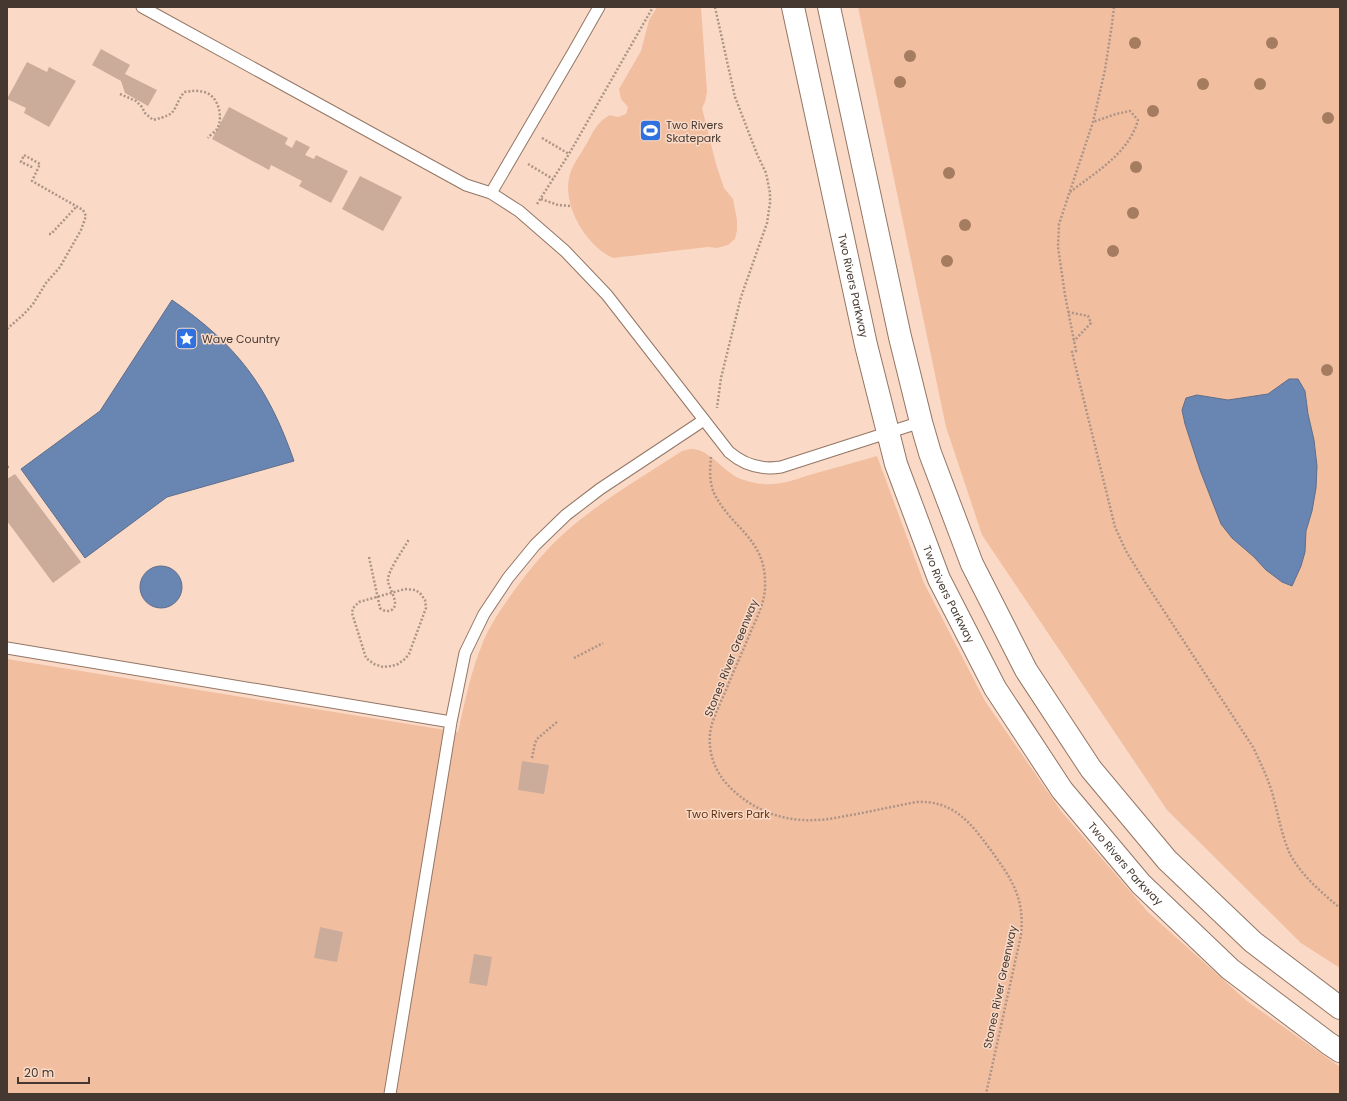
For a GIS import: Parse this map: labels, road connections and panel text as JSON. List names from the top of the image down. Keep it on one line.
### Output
{"streets":{"street":["Two Rivers Parkway"],"path":["Stones River Greenway"]},"parks":["Two Rivers Park"],"places":{"sports":["Two Rivers Skatepark"],"place":["Wave Country"]},"scale_bar":"20 m"}
